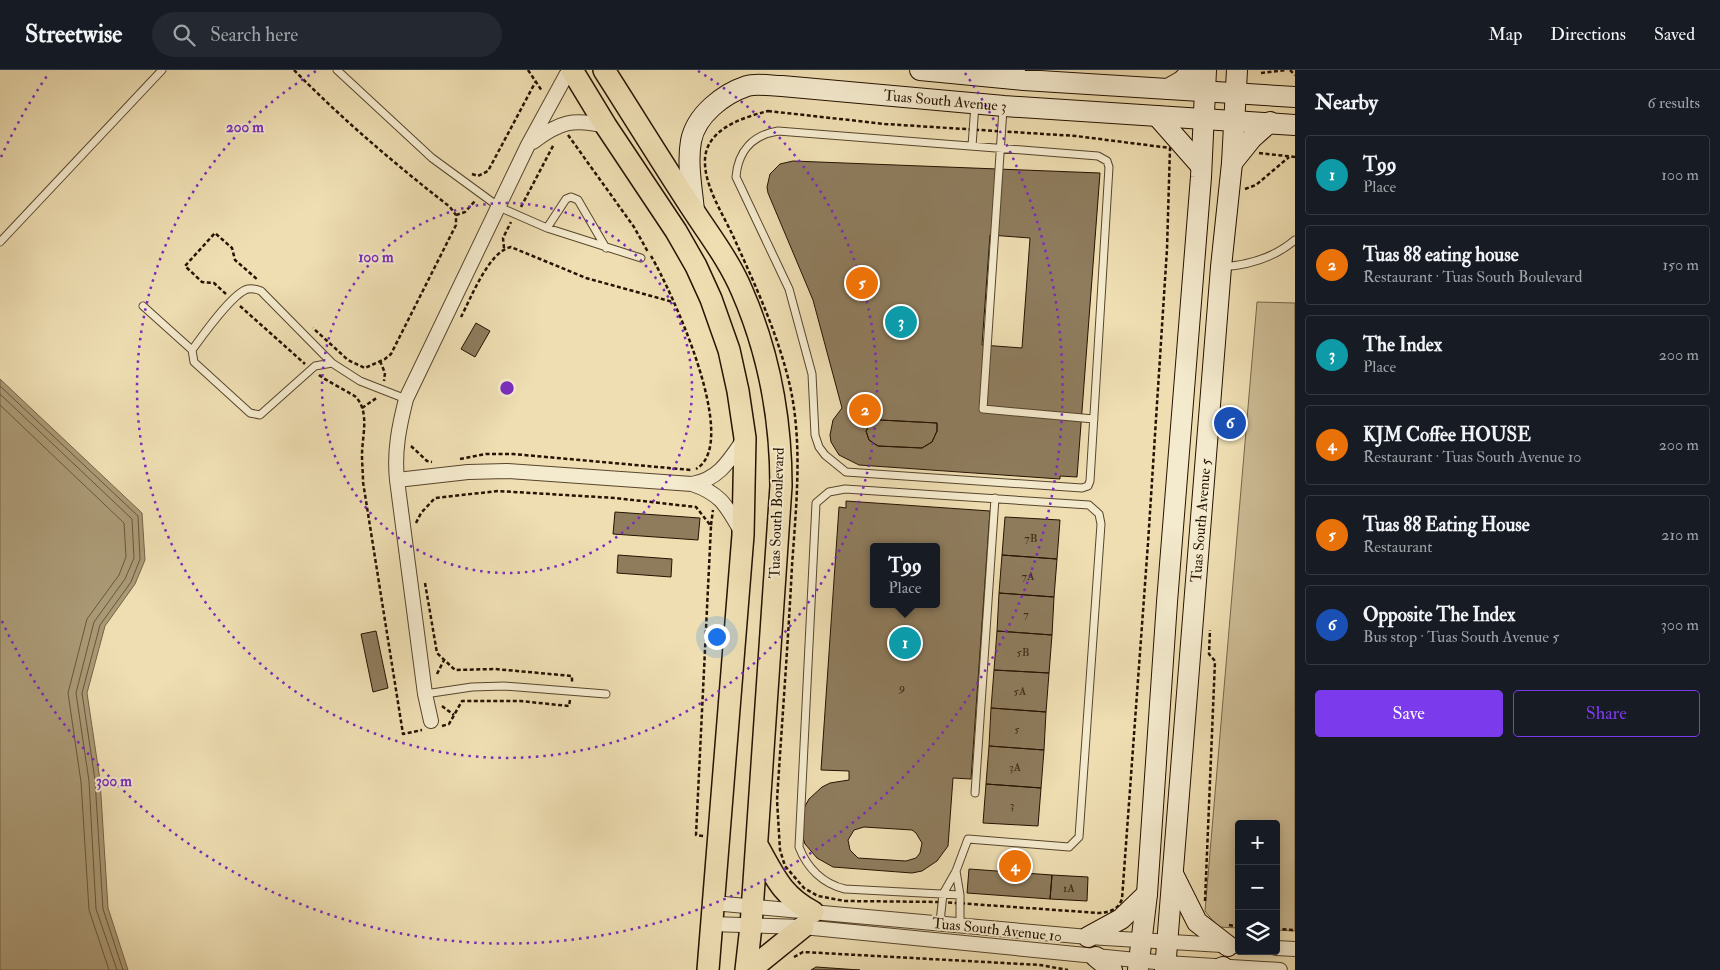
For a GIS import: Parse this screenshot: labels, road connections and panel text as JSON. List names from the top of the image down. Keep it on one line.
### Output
{"streets":{"main road":["Tuas South Avenue 3","Tuas South Boulevard","Tuas South Avenue 5"],"street":["Tuas South Avenue 10"]},"crossings":[["Tuas South Avenue 3","Tuas South Boulevard"],["Tuas South Avenue 3","Tuas South Avenue 5"],["Tuas South Boulevard","Tuas South Avenue 10"],["Tuas South Avenue 5","Tuas South Avenue 10"]],"house_numbers":["7B","7A","7","5B","9","5A","5","3A","3","1A"],"page":{"header":"Streetwise","search":"Search here","nav":["Map","Directions","Saved"],"heading":["Nearby","6 results"],"list":[{"mark":"1","name":"T99","note":"Place","value":"100 m"},{"mark":"2","name":"Tuas 88 eating house","note":"Restaurant · Tuas South Boulevard","value":"150 m"},{"mark":"3","name":"The Index","note":"Place","value":"200 m"},{"mark":"4","name":"KJM Coffee HOUSE","note":"Restaurant · Tuas South Avenue 10","value":"200 m"},{"mark":"5","name":"Tuas 88 Eating House","note":"Restaurant","value":"210 m"},{"mark":"6","name":"Opposite The Index","note":"Bus stop · Tuas South Avenue 5","value":"300 m"}],"pins":["5","3","2","6","1","4"],"popup":["T99","Place"],"buttons":["Save","Share"],"map_buttons":["+","−"]},"rings":["200 m","100 m","300 m"]}
